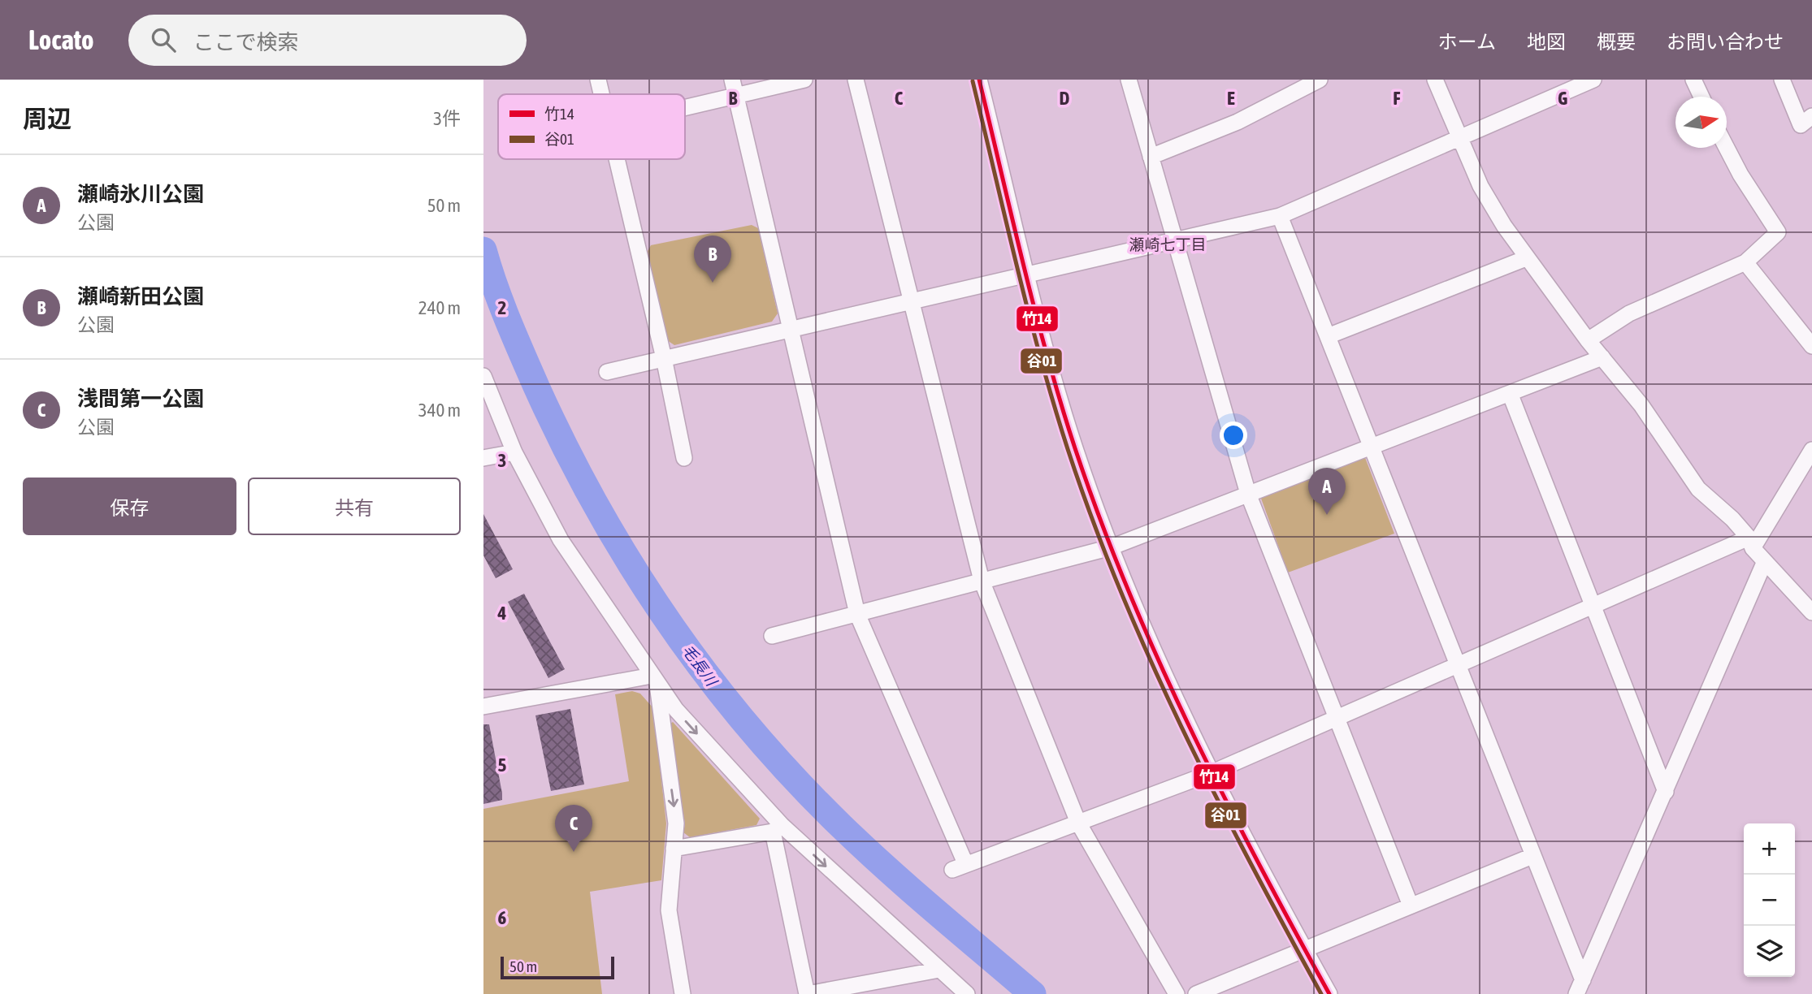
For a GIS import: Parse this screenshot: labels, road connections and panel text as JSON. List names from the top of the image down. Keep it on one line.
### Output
{"districts":["瀬崎七丁目"],"water":["毛長川"],"lines":["transit line 竹14","transit line 谷01"],"legend":["竹14","谷01"],"scale_bar":"50 m","north":"right","page":{"header":"Locato","search":"ここで検索","nav":["ホーム","地図","概要","お問い合わせ"],"heading":["周辺","3件"],"list":[{"mark":"A","name":"瀬崎氷川公園","note":"公園","value":"50 m"},{"mark":"B","name":"瀬崎新田公園","note":"公園","value":"240 m"},{"mark":"C","name":"浅間第一公園","note":"公園","value":"340 m"}],"pins":["B","A","C"],"buttons":["保存","共有"],"map_buttons":["+","−"],"scale":"50 m"},"grid":{"columns":["B","C","D","E","F","G"],"rows":["2","3","4","5","6"]}}
